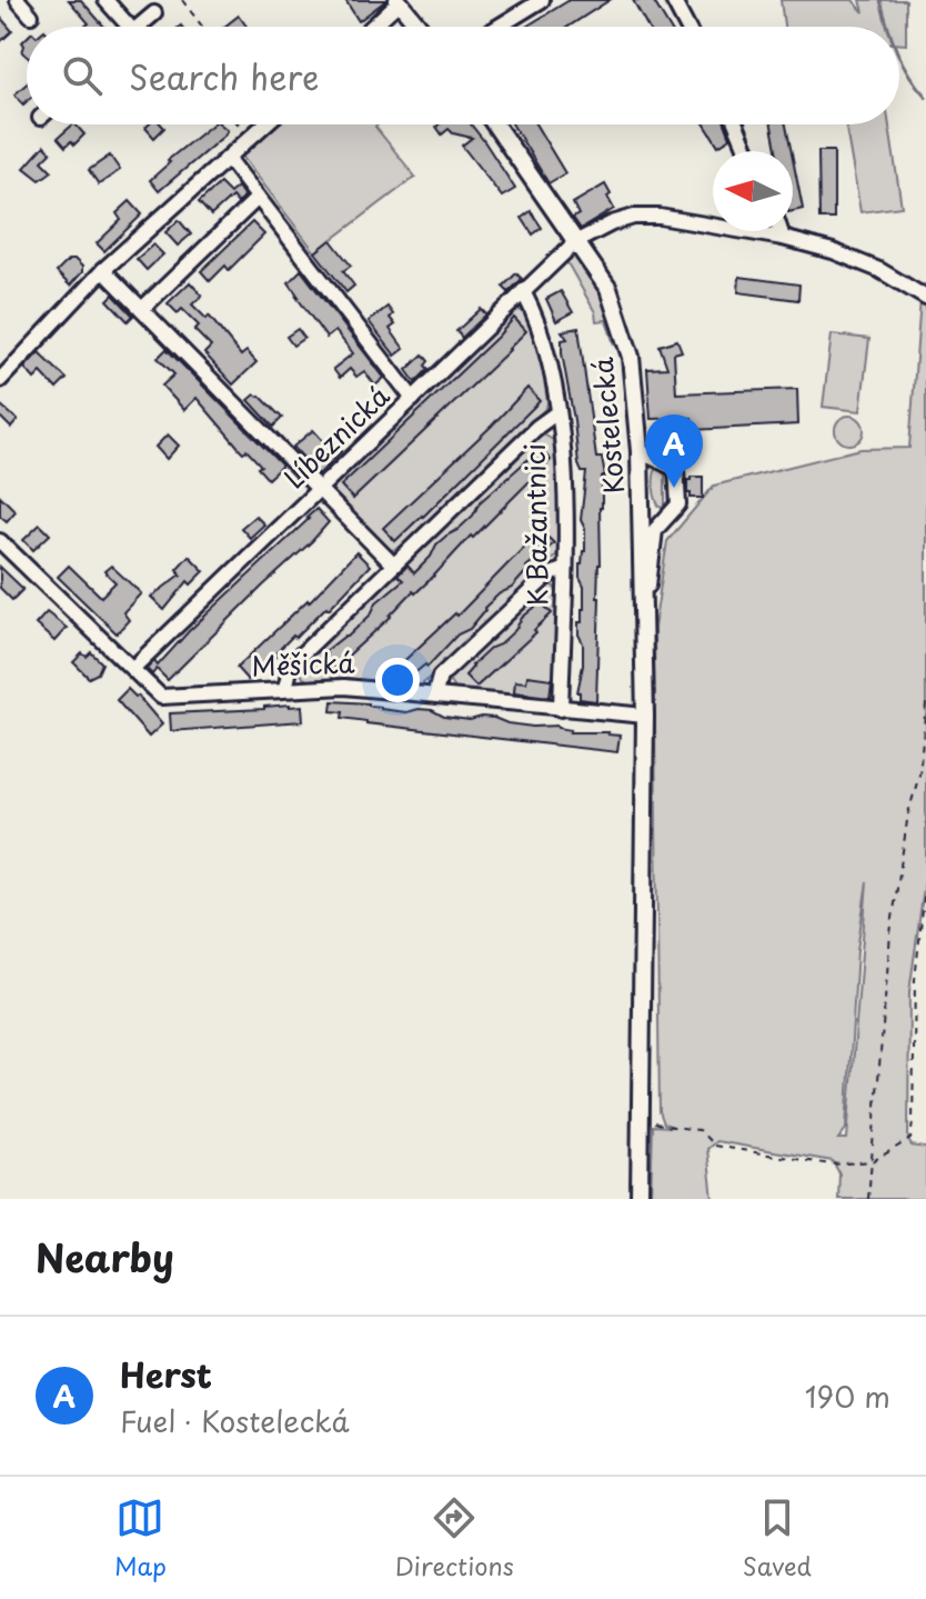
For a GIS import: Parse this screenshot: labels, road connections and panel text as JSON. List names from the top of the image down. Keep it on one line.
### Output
{"streets":{"main road":["Kostelecká"],"street":["Líbeznická","K Bažantnici","Měšická"]},"crossings":[["Kostelecká","Líbeznická"],["Kostelecká","Měšická"],["Líbeznická","K Bažantnici"],["Líbeznická","Měšická"],["K Bažantnici","Měšická"]],"north":"left","page":{"search":"Search here","pins":"A","heading":"Nearby","list":[{"mark":"A","name":"Herst","note":"Fuel · Kostelecká","value":"190 m"}],"nav":["Map","Directions","Saved"]}}
